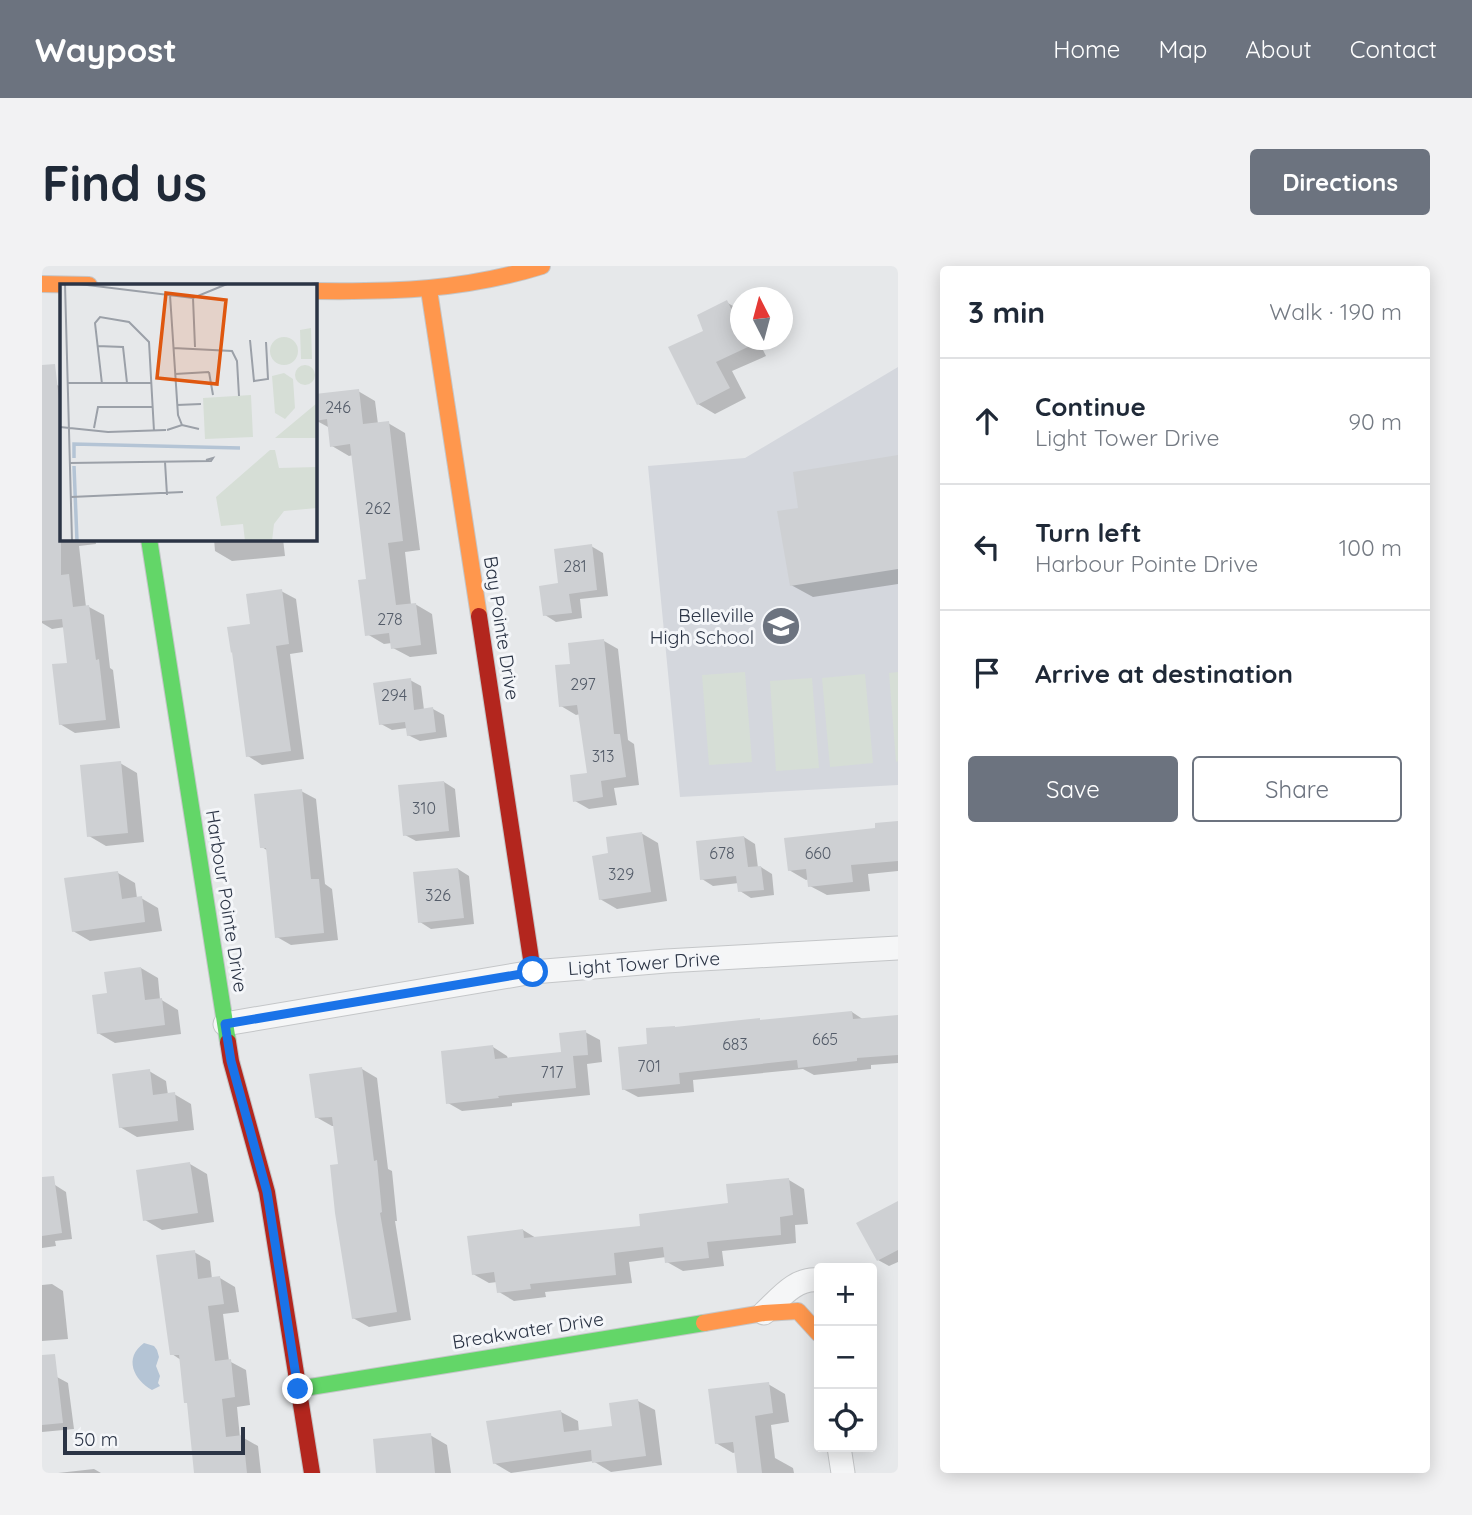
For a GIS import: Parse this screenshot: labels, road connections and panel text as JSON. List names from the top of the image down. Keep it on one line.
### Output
{"streets":{"street":["Bay Pointe Drive","Harbour Pointe Drive","Light Tower Drive","Breakwater Drive"]},"crossings":[["Bay Pointe Drive","Light Tower Drive"],["Harbour Pointe Drive","Light Tower Drive"],["Harbour Pointe Drive","Breakwater Drive"]],"places":{"school or university":["Belleville High School"]},"house_numbers":["246","262","281","278","297","294","313","310","678","660","329","326","665","683","701","717"],"scale_bar":"50 m","north":"top","page":{"header":"Waypost","nav":["Home","Map","About","Contact"],"buttons":["Directions",["Save","Share"]],"title":"Find us","heading":["3 min","Walk · 190 m"],"list":[["Continue","Light Tower Drive","90 m"],["Turn left","Harbour Pointe Drive","100 m"],"Arrive at destination"],"map_buttons":["+","−"],"scale":"50 m"}}
